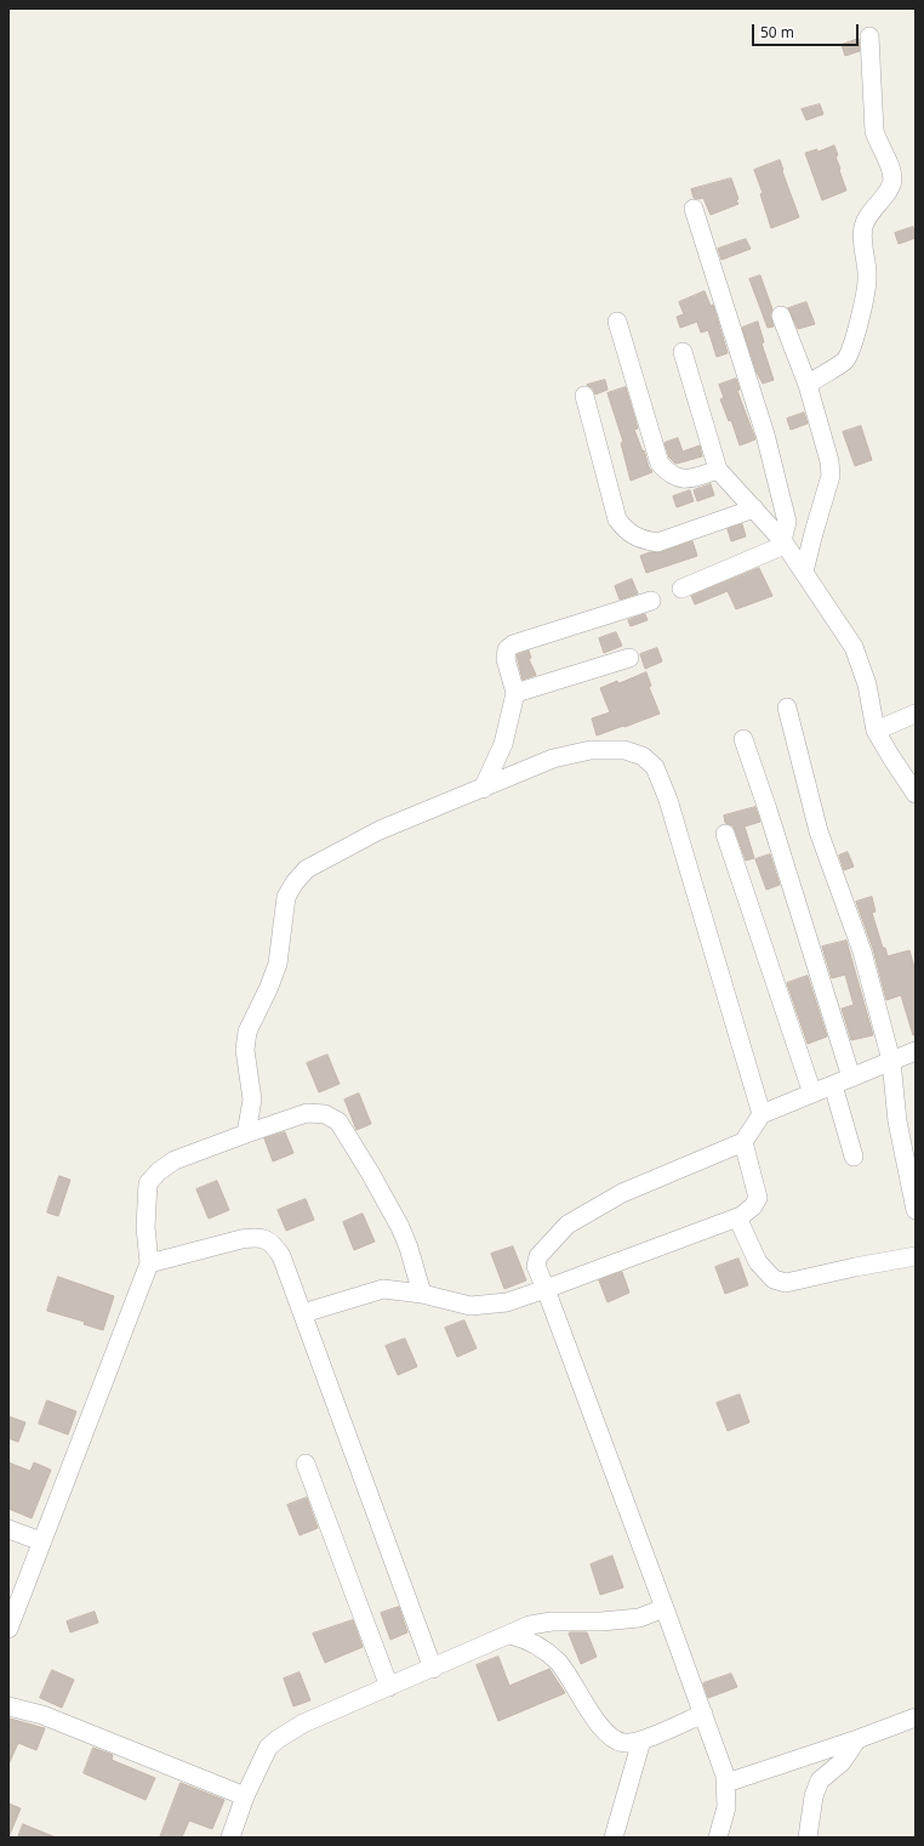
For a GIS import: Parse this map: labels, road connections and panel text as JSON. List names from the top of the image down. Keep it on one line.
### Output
{"scale_bar":"50 m"}
